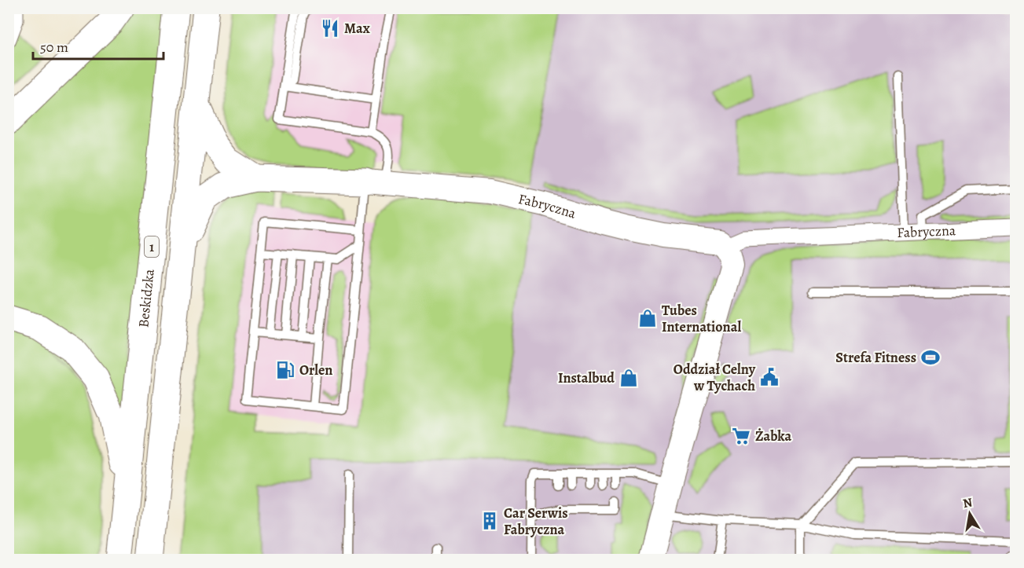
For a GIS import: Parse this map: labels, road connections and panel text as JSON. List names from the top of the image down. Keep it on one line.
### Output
{"streets":{"main road":["Fabryczna","1","Beskidzka"]},"places":{"restaurant":["Max"],"shop":["Tubes International","Instalbud"],"sports":["Strefa Fitness"],"fuel station":["Orlen"],"public building":["Oddział Celny w Tychach"],"supermarket":["Żabka"],"building":["Car Serwis Fabryczna"]},"scale_bar":"50 m","north":"top"}
